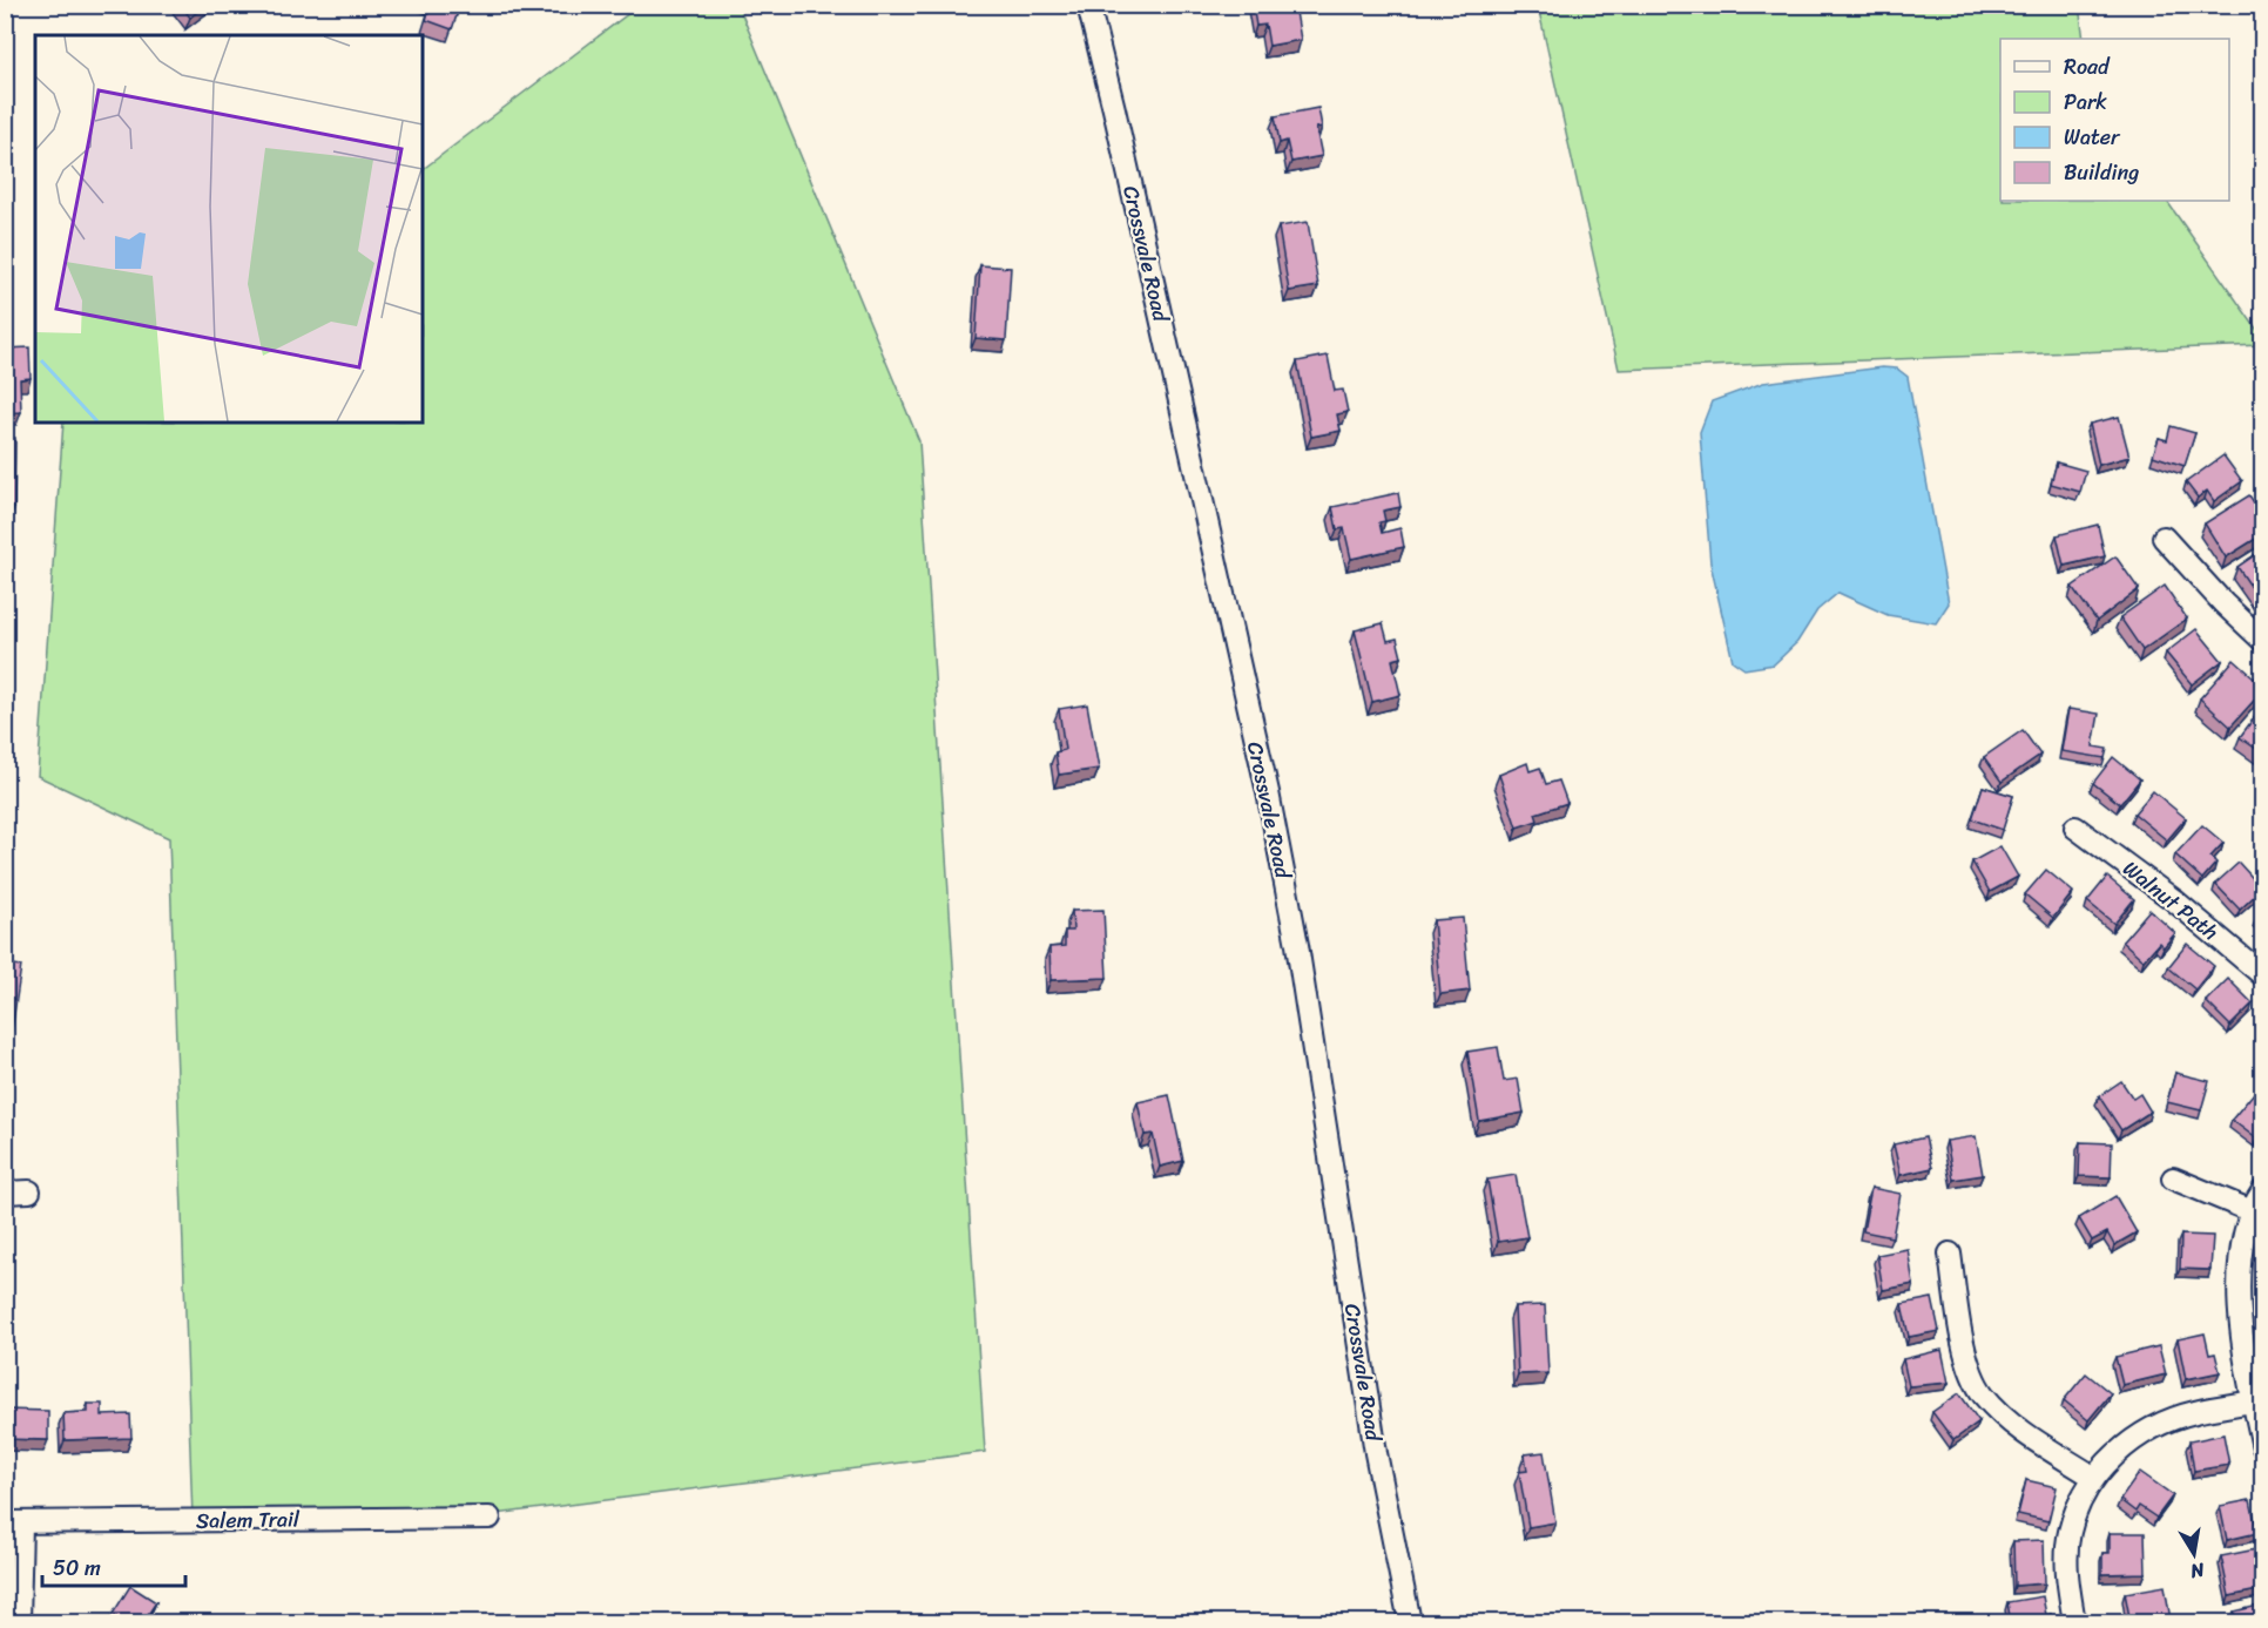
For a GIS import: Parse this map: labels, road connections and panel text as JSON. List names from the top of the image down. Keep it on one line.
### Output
{"streets":{"street":["Crossvale Road","Walnut Path","Salem Trail"]},"legend":["Road","Park","Water","Building"],"scale_bar":"50 m","north":"bottom"}
